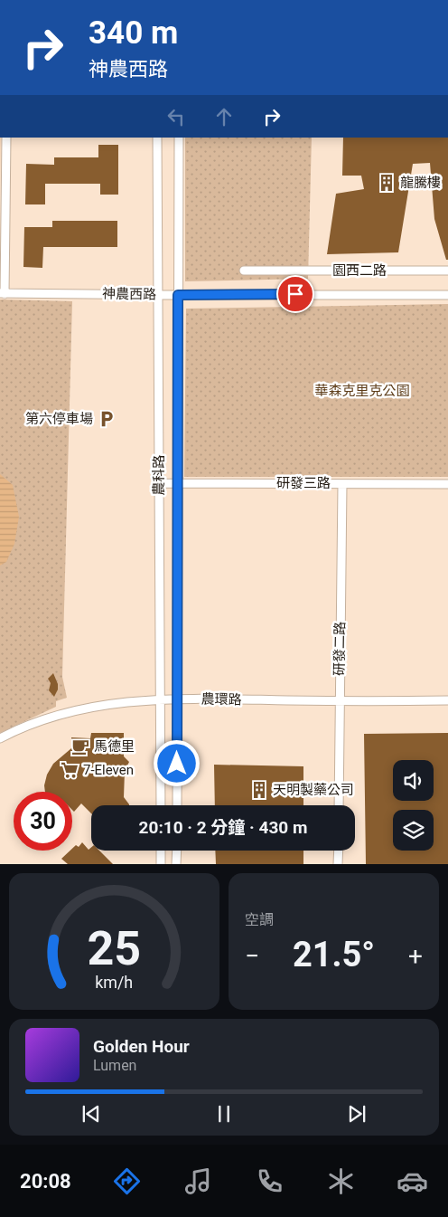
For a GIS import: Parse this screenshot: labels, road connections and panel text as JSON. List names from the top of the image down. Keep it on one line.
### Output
{"streets":{"street":["園西二路","神農西路","農科路","研發三路","研發二路","農環路"]},"crossings":[["神農西路","農科路"],["農科路","研發三路"],["農科路","農環路"],["研發三路","研發二路"],["研發二路","農環路"]],"parks":["華森克里克公園"],"places":{"building":["龍騰樓","天明製藥公司"],"parking":["第六停車場"],"cafe":["馬德里"],"supermarket":["7-Eleven"]},"page":{"turn":["340 m","神農西路"],"limit":"30","trip":"20:10 · 2 分鐘 · 430 m","tile":"空調","heat":["−","21.5°","+"],"song":["Golden Hour","Lumen"],"tabs":"20:08","gauge":["25","km/h"]}}
